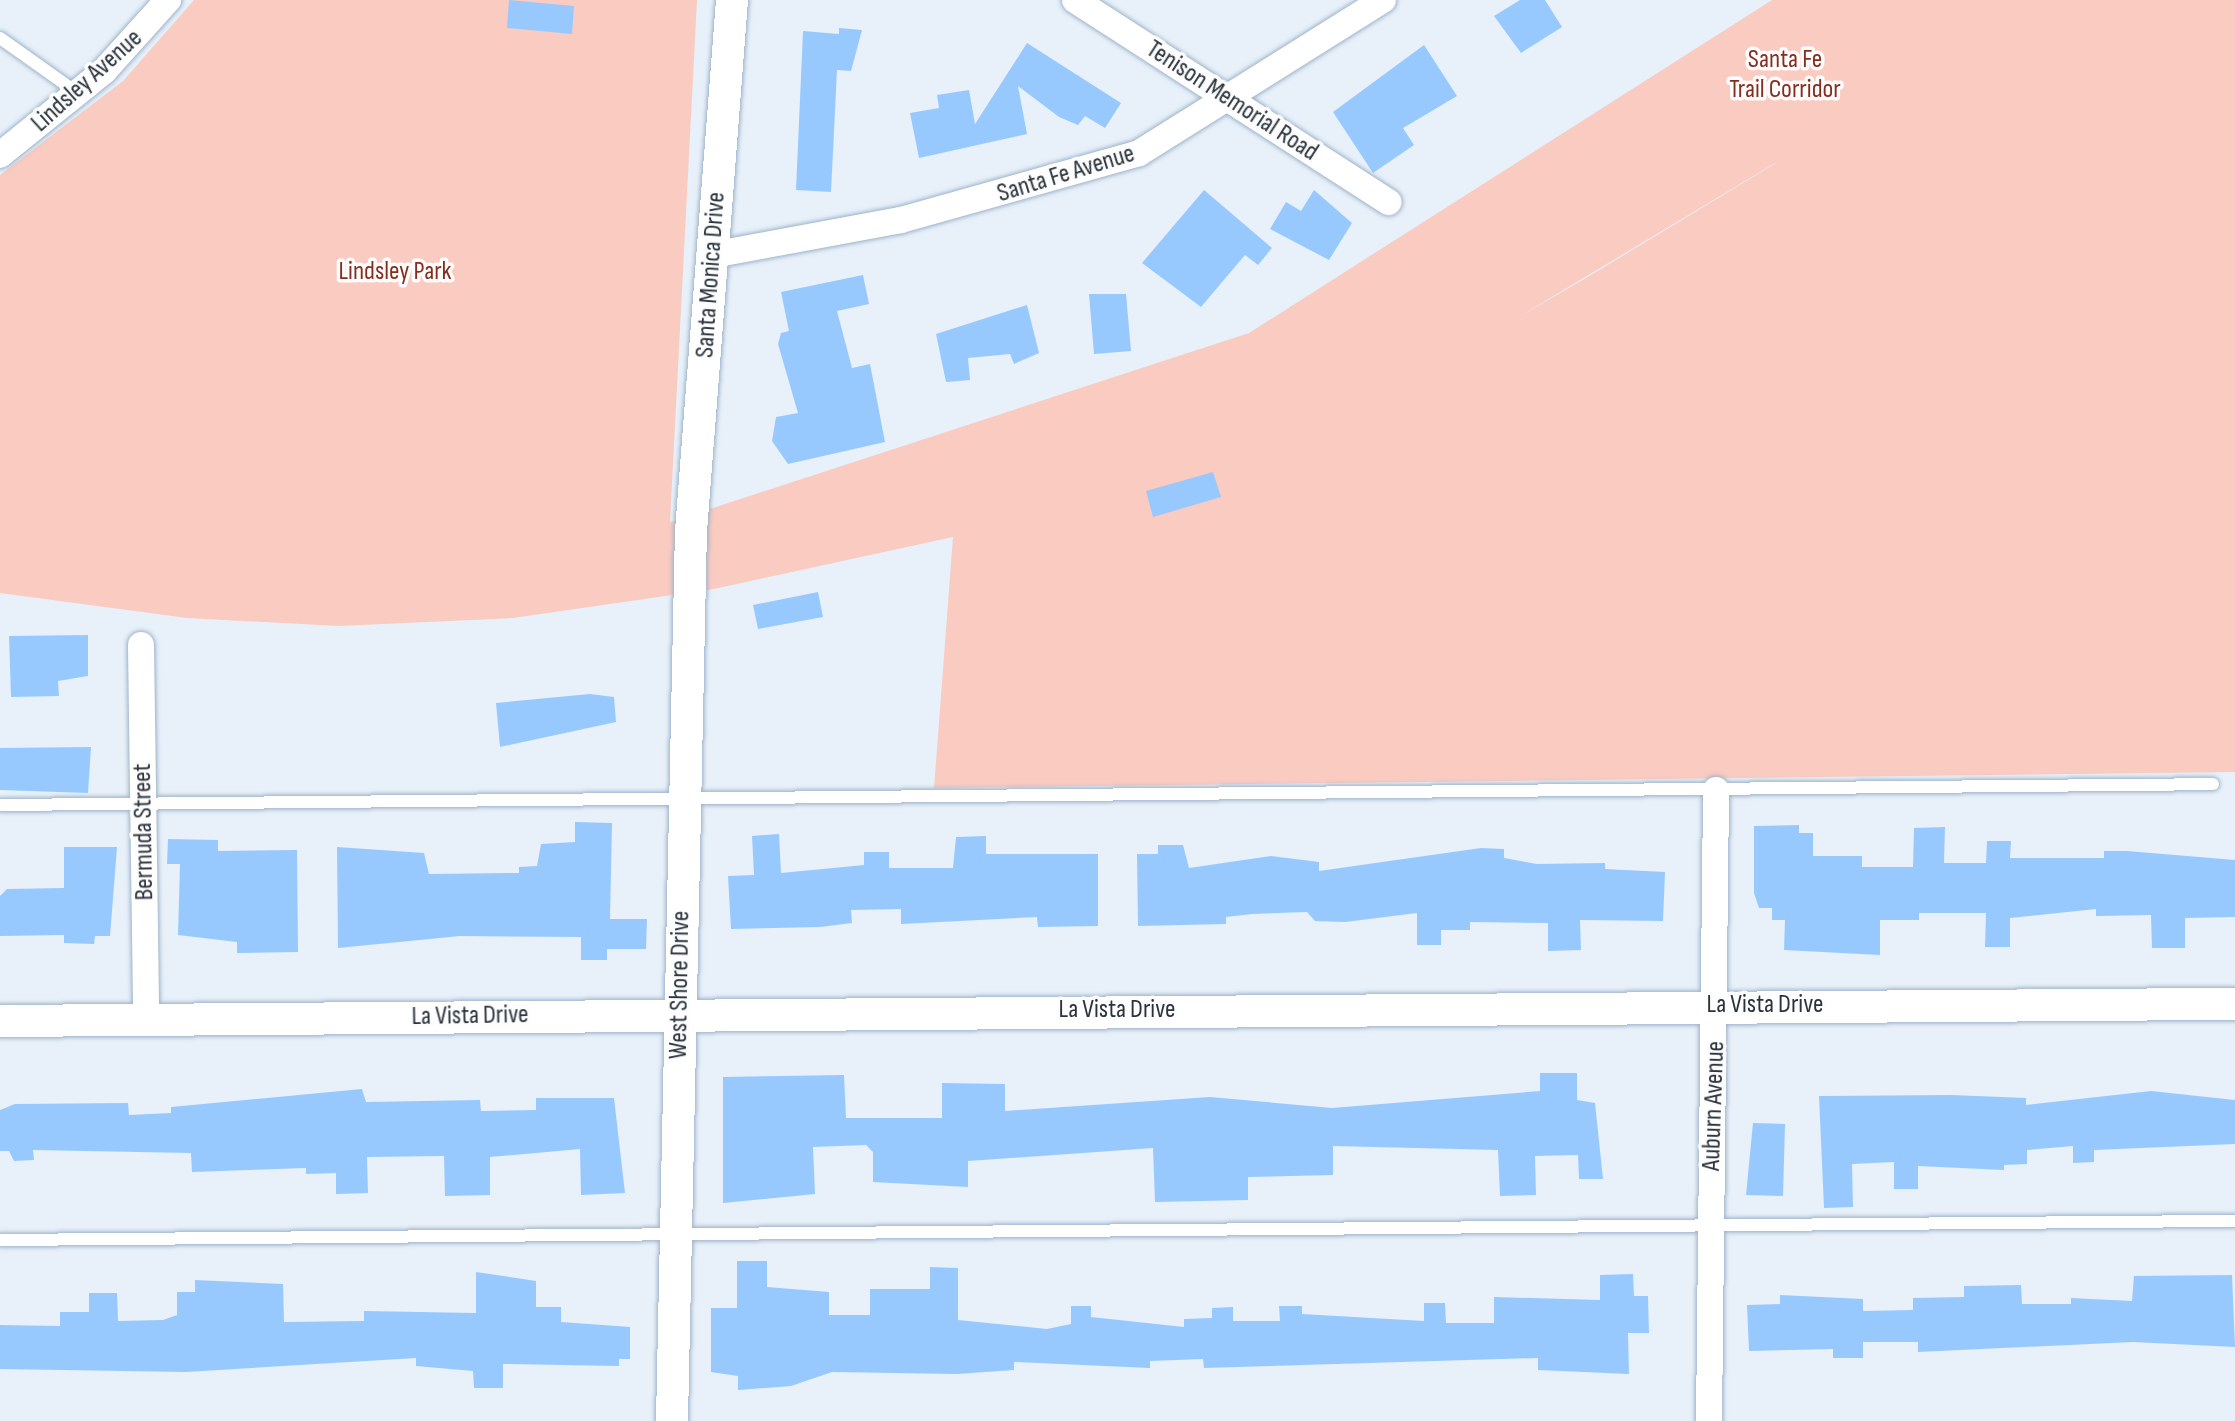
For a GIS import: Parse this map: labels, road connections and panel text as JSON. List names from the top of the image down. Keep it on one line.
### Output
{"streets":{"street":["Lindsley Avenue","Tenison Memorial Road","Santa Fe Avenue","Santa Monica Drive","Bermuda Street","West Shore Drive","La Vista Drive","Auburn Avenue"]},"crossings":[["Tenison Memorial Road","Santa Fe Avenue"],["Santa Fe Avenue","Santa Monica Drive"],["Santa Monica Drive","West Shore Drive"],["Bermuda Street","La Vista Drive"],["West Shore Drive","La Vista Drive"],["La Vista Drive","Auburn Avenue"]],"parks":["Santa Fe Trail Corridor","Lindsley Park"]}
